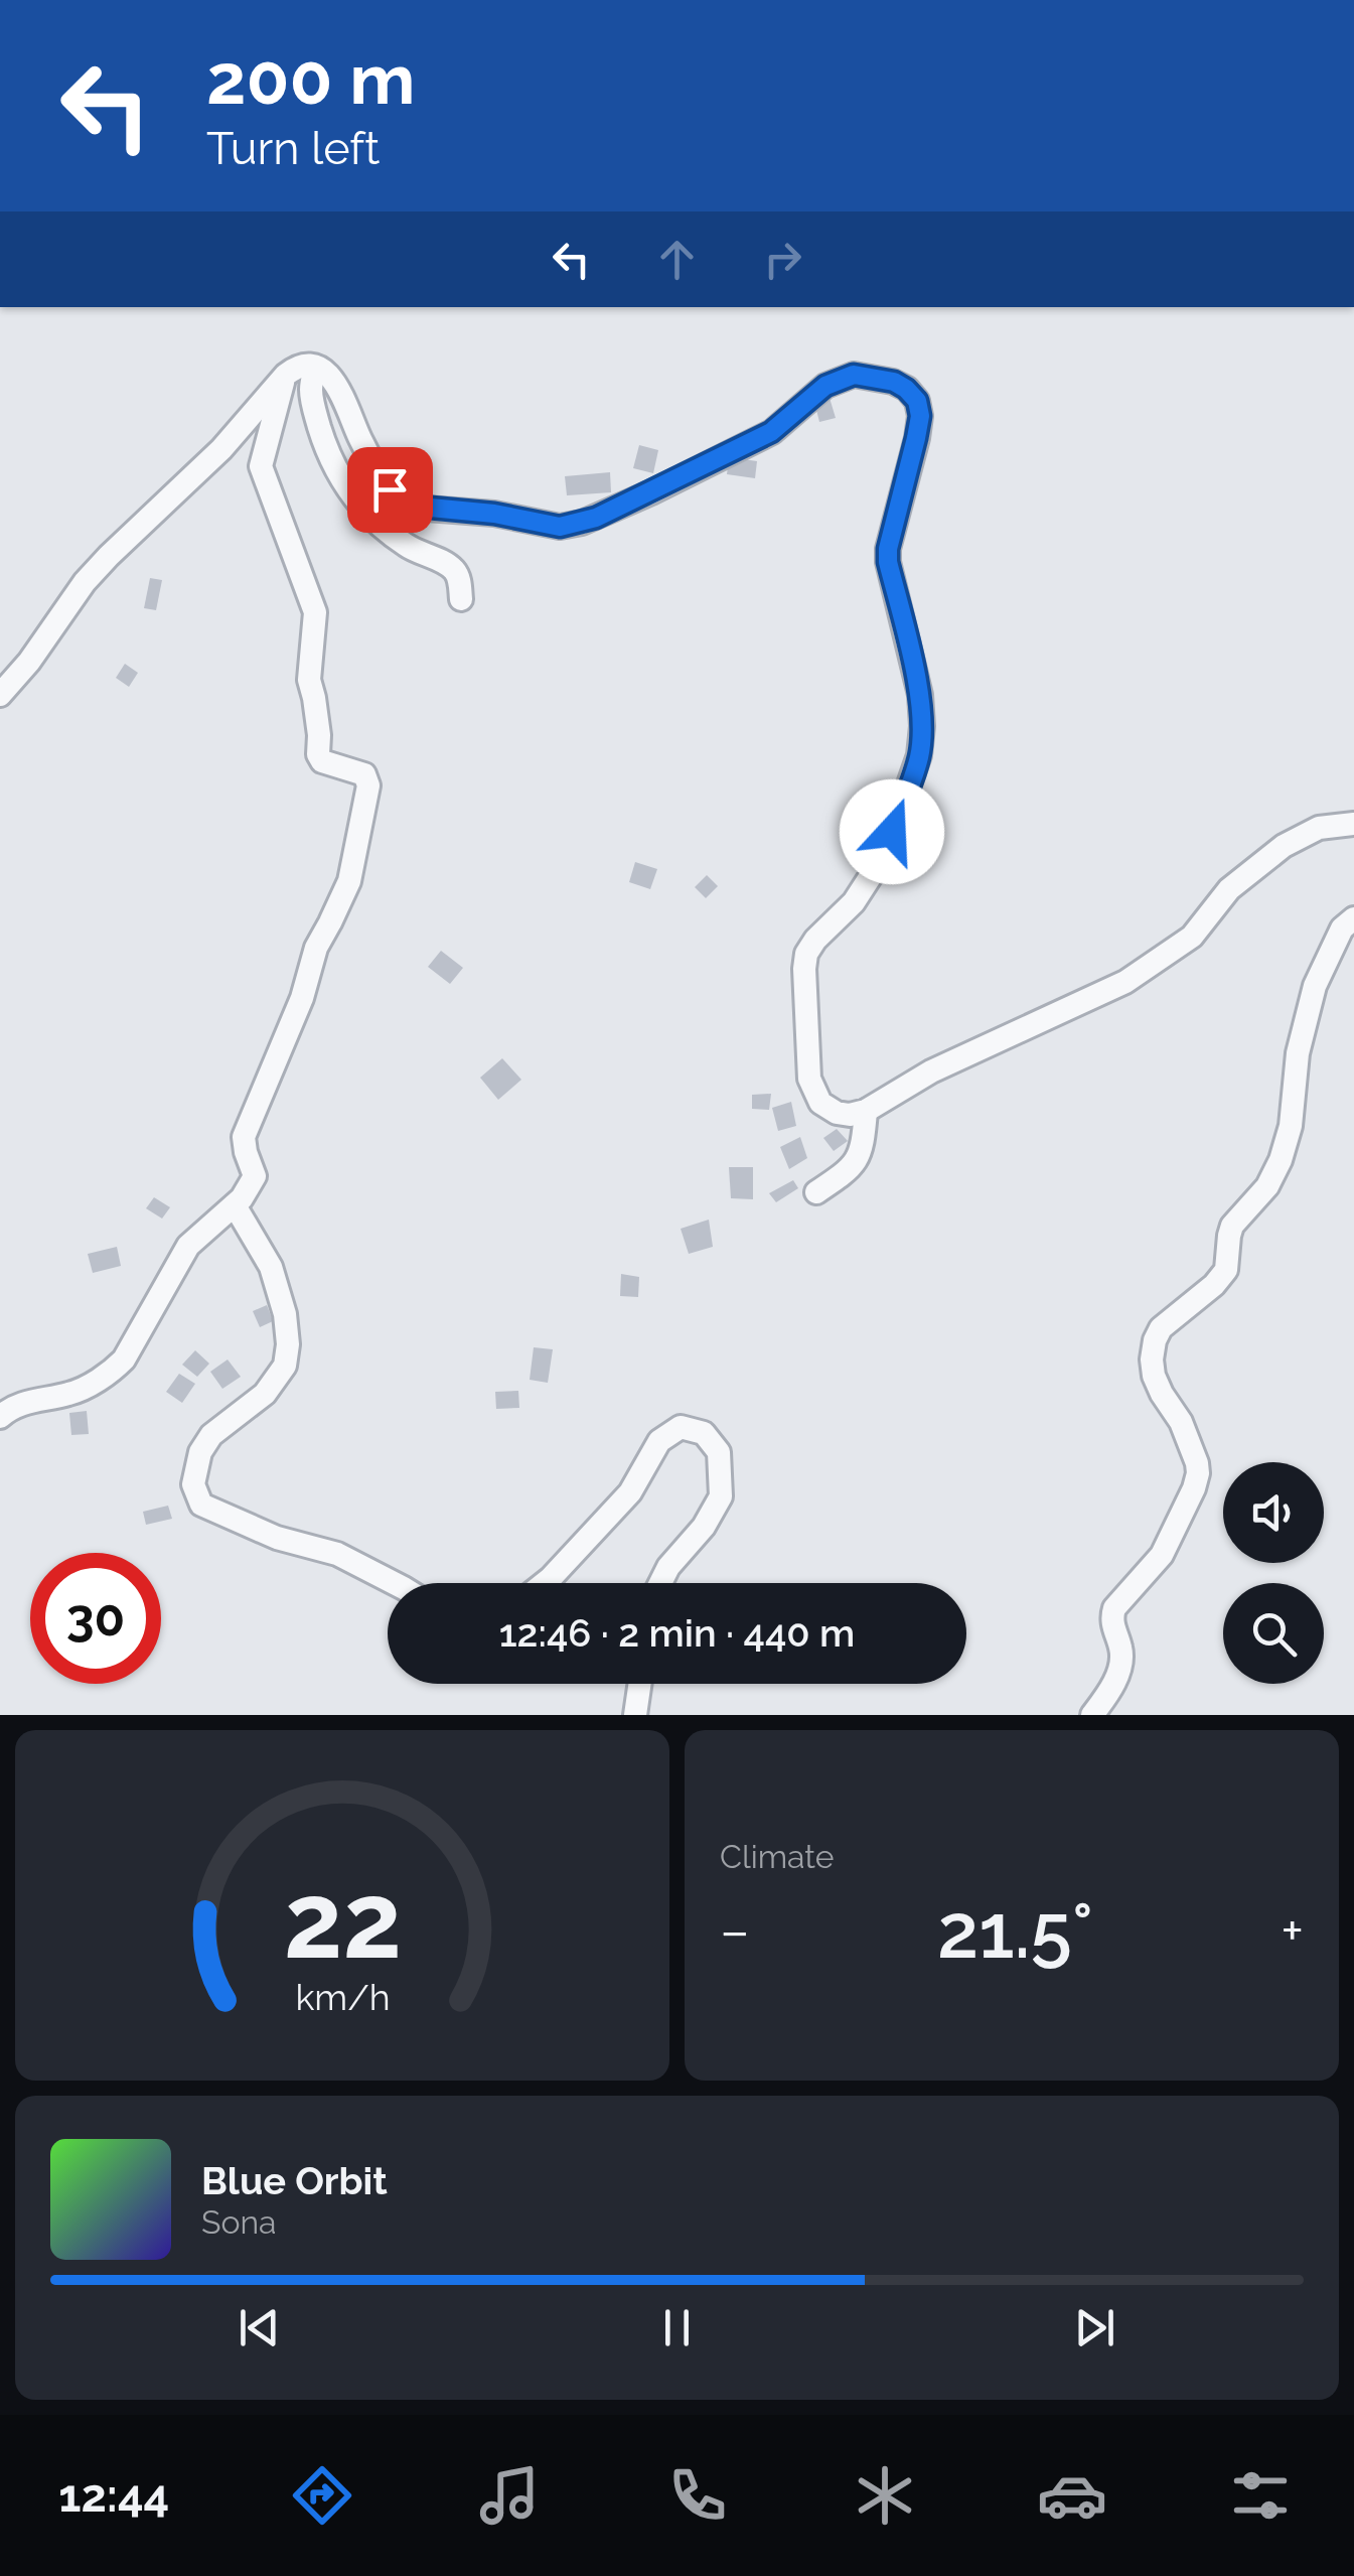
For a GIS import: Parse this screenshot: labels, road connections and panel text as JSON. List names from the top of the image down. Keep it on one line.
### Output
{"page":{"turn":["200 m","Turn left"],"limit":"30","trip":"12:46 · 2 min · 440 m","tile":"Climate","heat":["−","21.5°","+"],"song":["Blue Orbit","Sona"],"tabs":"12:44","gauge":["22","km/h"]}}
